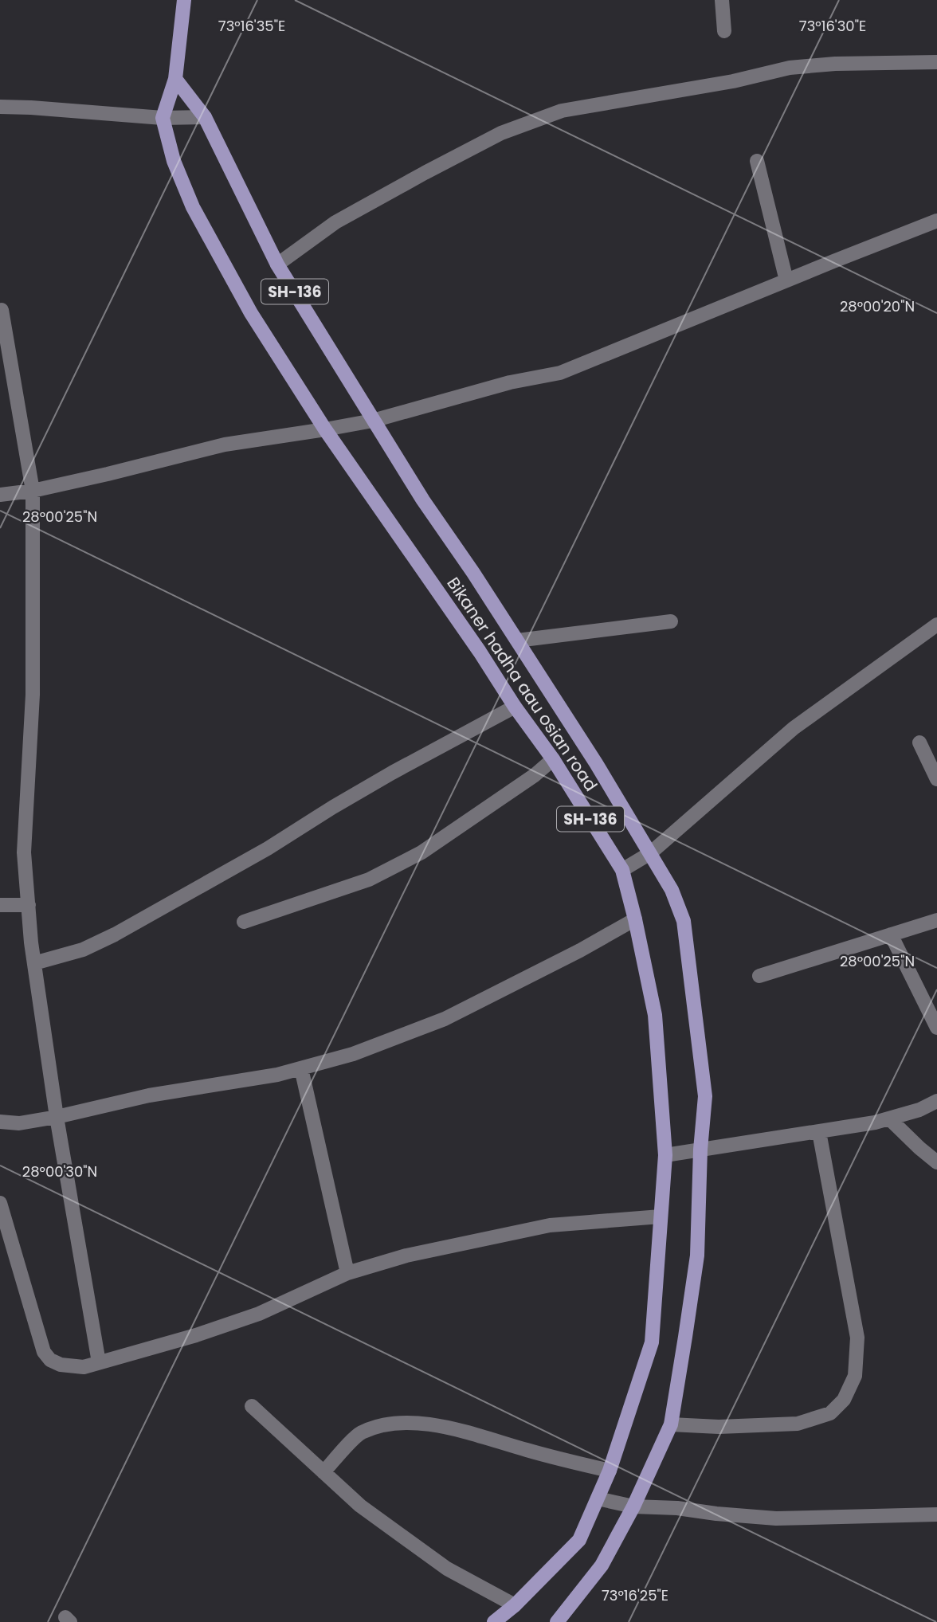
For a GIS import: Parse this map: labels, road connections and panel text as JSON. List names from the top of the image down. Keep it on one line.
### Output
{"streets":{"main road":["SH-136","Bikaner hadha aau osian road"]},"coordinates":["73°16'35\"E","73°16'30\"E","28°00'20\"N","28°00'25\"N","28°00'30\"N","73°16'25\"E"]}
